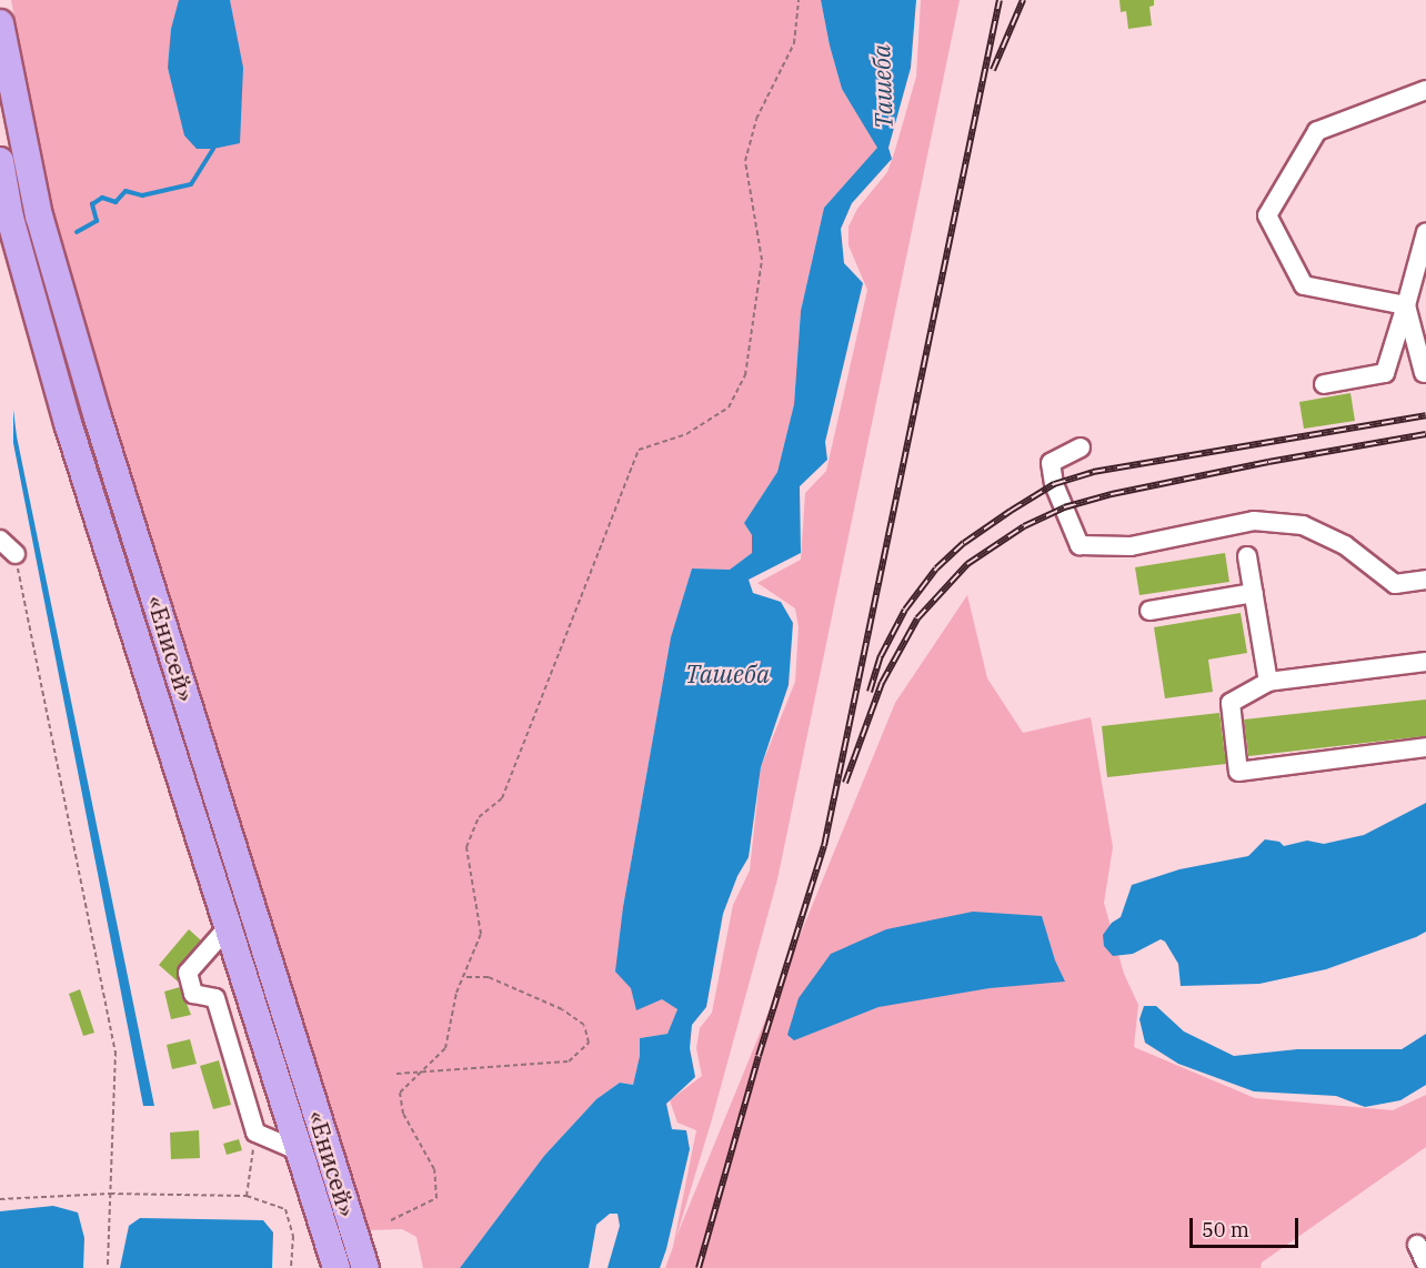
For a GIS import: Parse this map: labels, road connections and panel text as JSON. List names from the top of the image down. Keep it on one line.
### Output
{"streets":{"highway":["«Енисей»"]},"water":["Ташеба"],"scale_bar":"50 m"}
